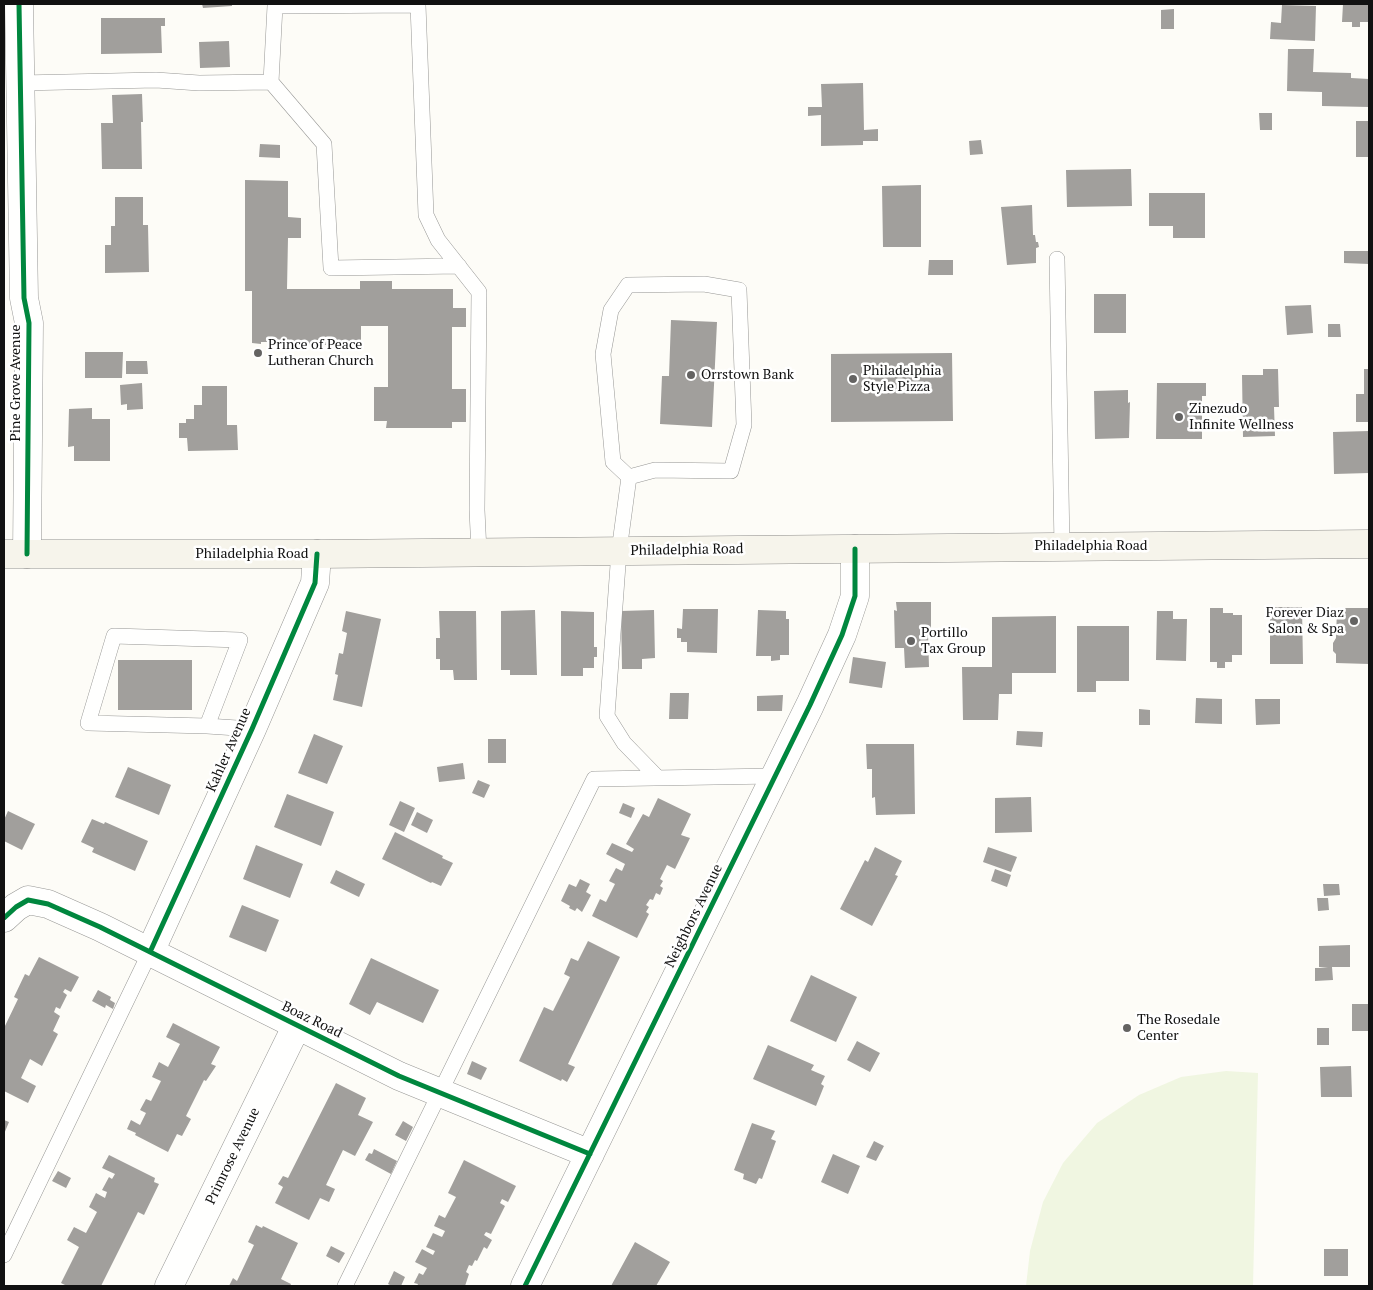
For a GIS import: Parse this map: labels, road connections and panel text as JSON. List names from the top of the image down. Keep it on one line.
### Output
{"streets":{"main road":["Philadelphia Road"],"street":["Pine Grove Avenue","Kahler Avenue","Neighbors Avenue","Boaz Road","Primrose Avenue"]},"crossings":[["Pine Grove Avenue","Philadelphia Road"],["Philadelphia Road","Kahler Avenue"],["Philadelphia Road","Neighbors Avenue"],["Kahler Avenue","Boaz Road"],["Neighbors Avenue","Boaz Road"],["Boaz Road","Primrose Avenue"]],"places":["Prince of Peace Lutheran Church","Orrstown Bank","Philadelphia Style Pizza","Zinezudo Infinite Wellness","Forever Diaz Salon & Spa","Portillo Tax Group","The Rosedale Center"]}
